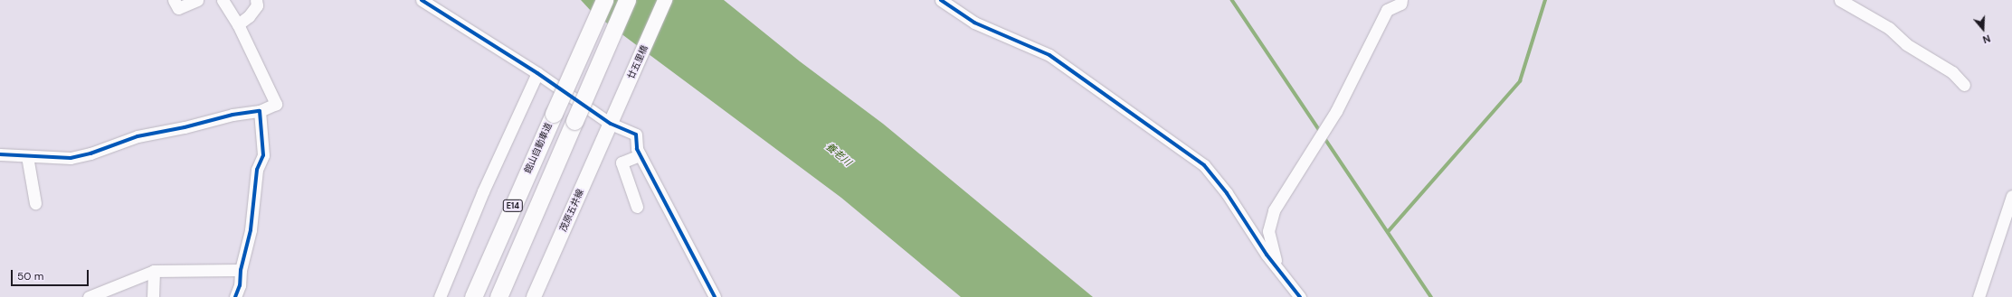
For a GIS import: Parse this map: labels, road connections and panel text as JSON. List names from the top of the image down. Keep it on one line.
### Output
{"streets":{"highway":["館山自動車道","E14"],"main road":["廿五里橋","茂原五井線"]},"crossings":[["廿五里橋","茂原五井線"]],"water":["養老川"],"scale_bar":"50 m","north":"bottom"}
